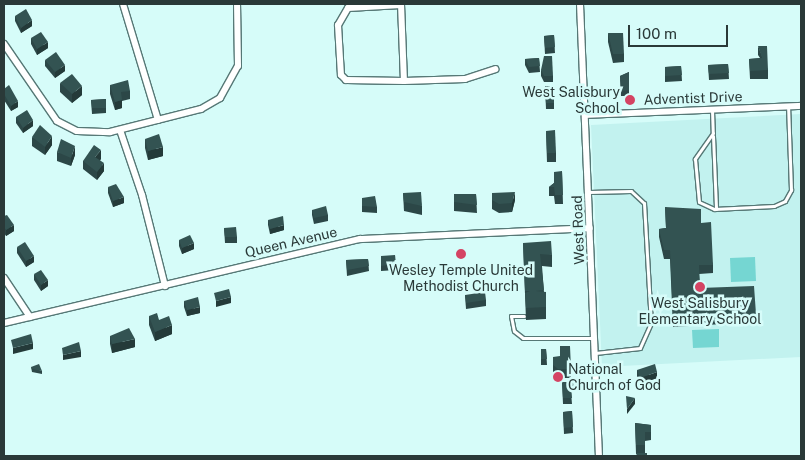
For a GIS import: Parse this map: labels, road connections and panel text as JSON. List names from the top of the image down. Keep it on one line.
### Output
{"streets":{"street":["Adventist Drive","West Road","Queen Avenue"]},"crossings":[["Adventist Drive","West Road"],["West Road","Queen Avenue"]],"places":["West Salisbury School","Wesley Temple United Methodist Church","West Salisbury Elementary School","National Church of God"],"scale_bar":"100 m"}
